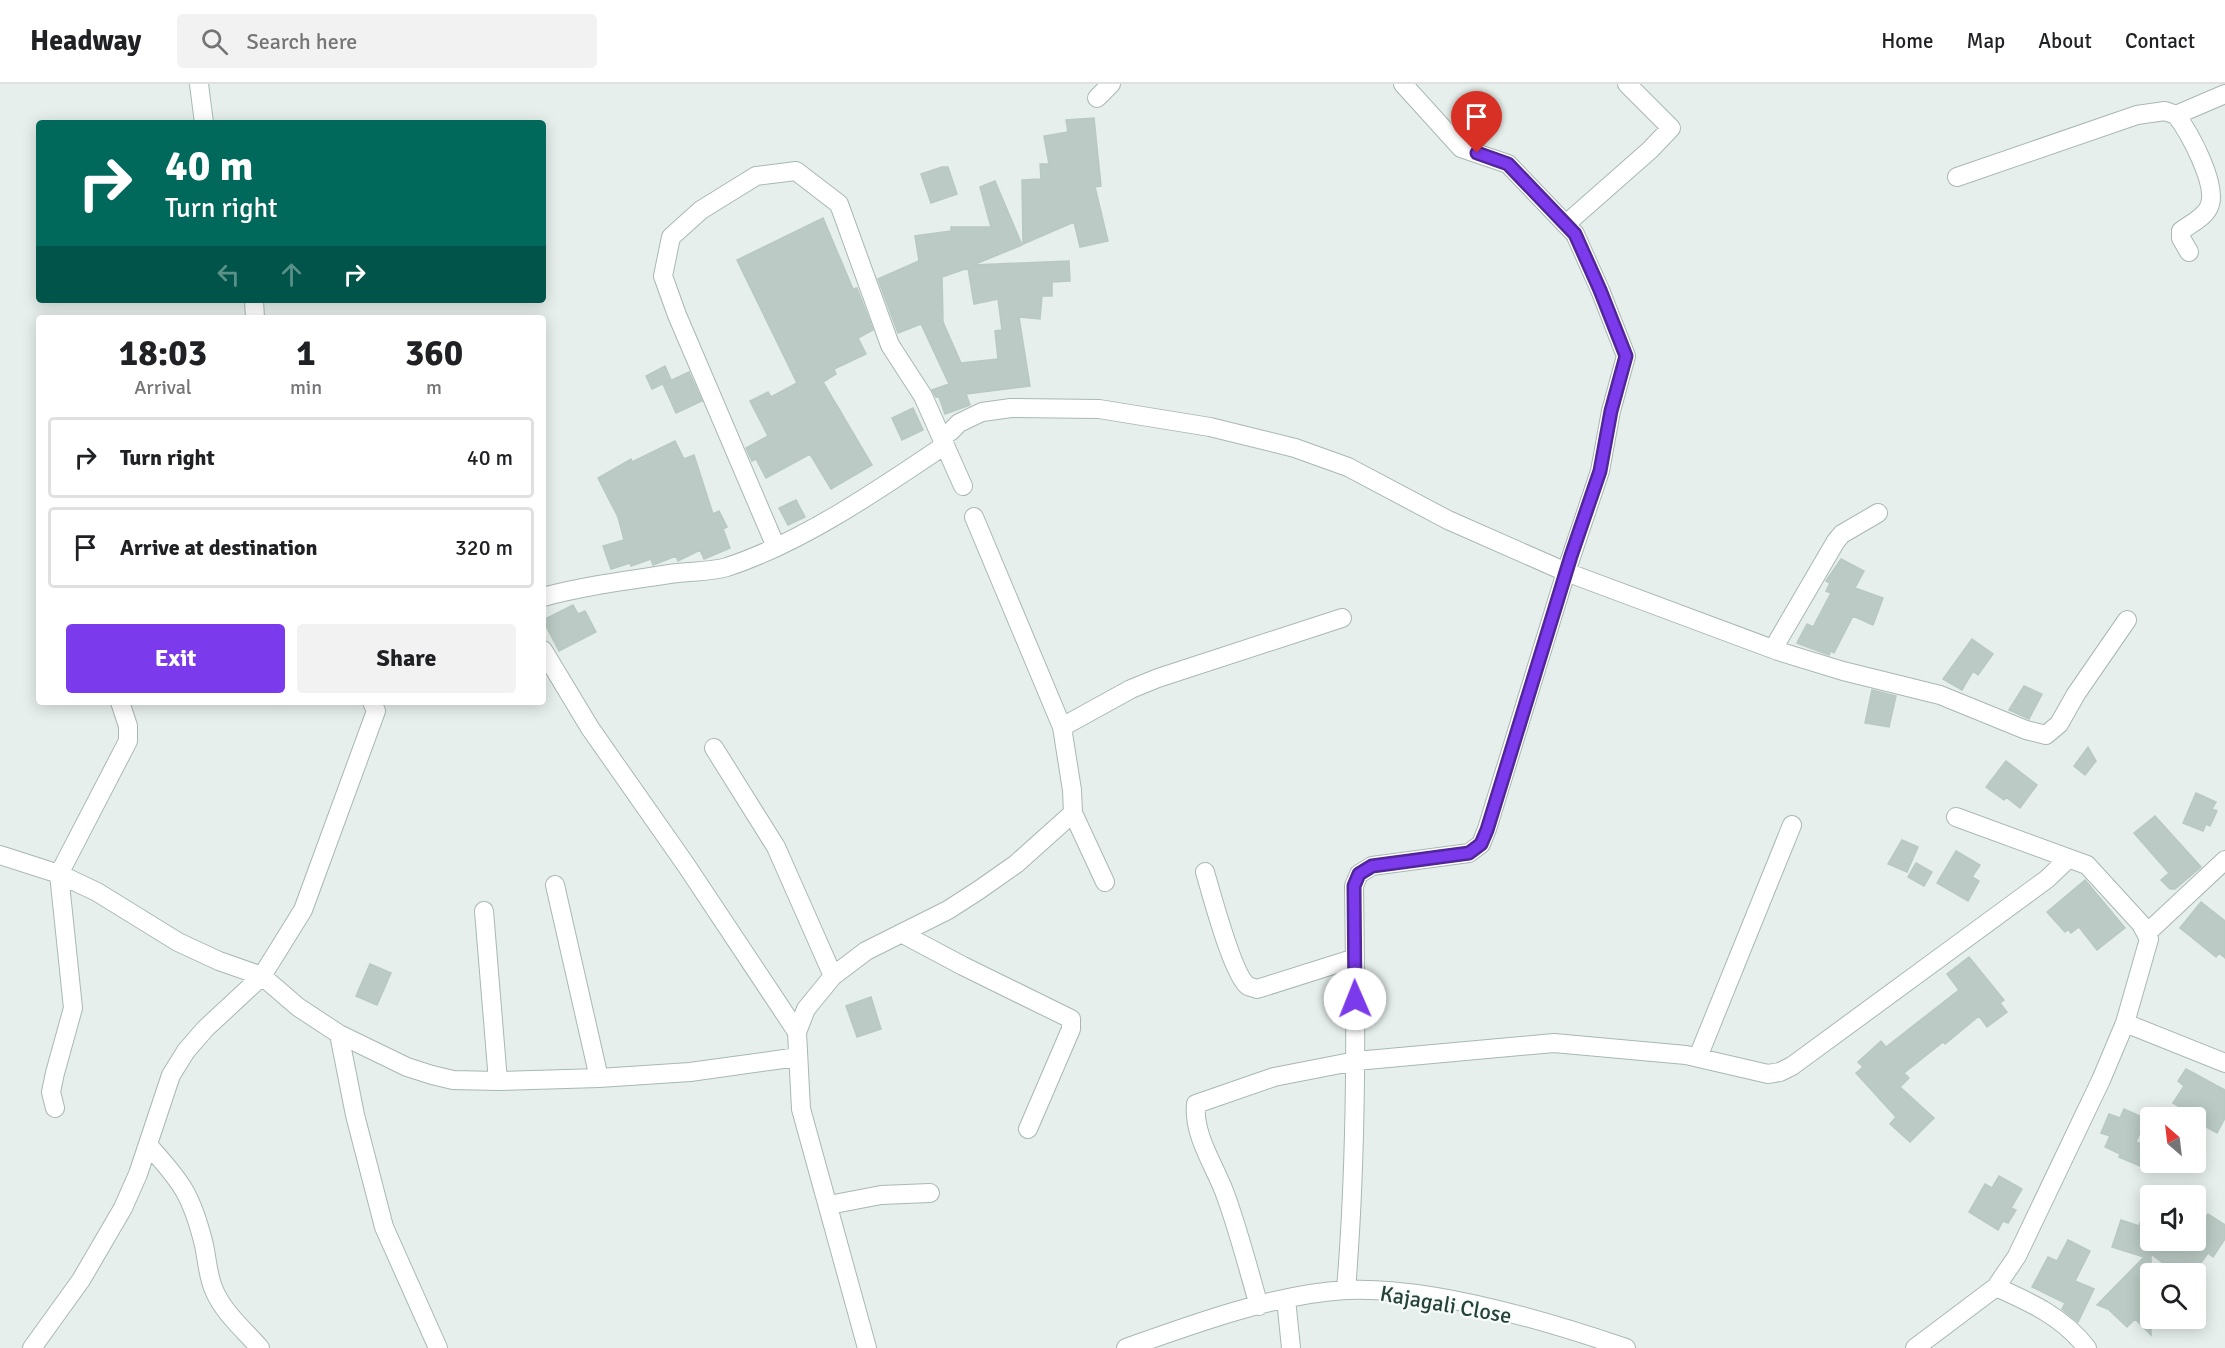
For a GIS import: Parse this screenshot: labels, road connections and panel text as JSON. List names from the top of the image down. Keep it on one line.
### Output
{"streets":{"street":["Kajagali Close"]},"north":"top left","page":{"header":"Headway","search":"Search here","nav":["Home","Map","About","Contact"],"turn":["40 m","Turn right"],"eta":["18:03","Arrival","1","min","360","m"],"list":[{"name":"Turn right","value":"40 m"},{"name":"Arrive at destination","value":"320 m"}],"buttons":["Exit","Share"]}}
